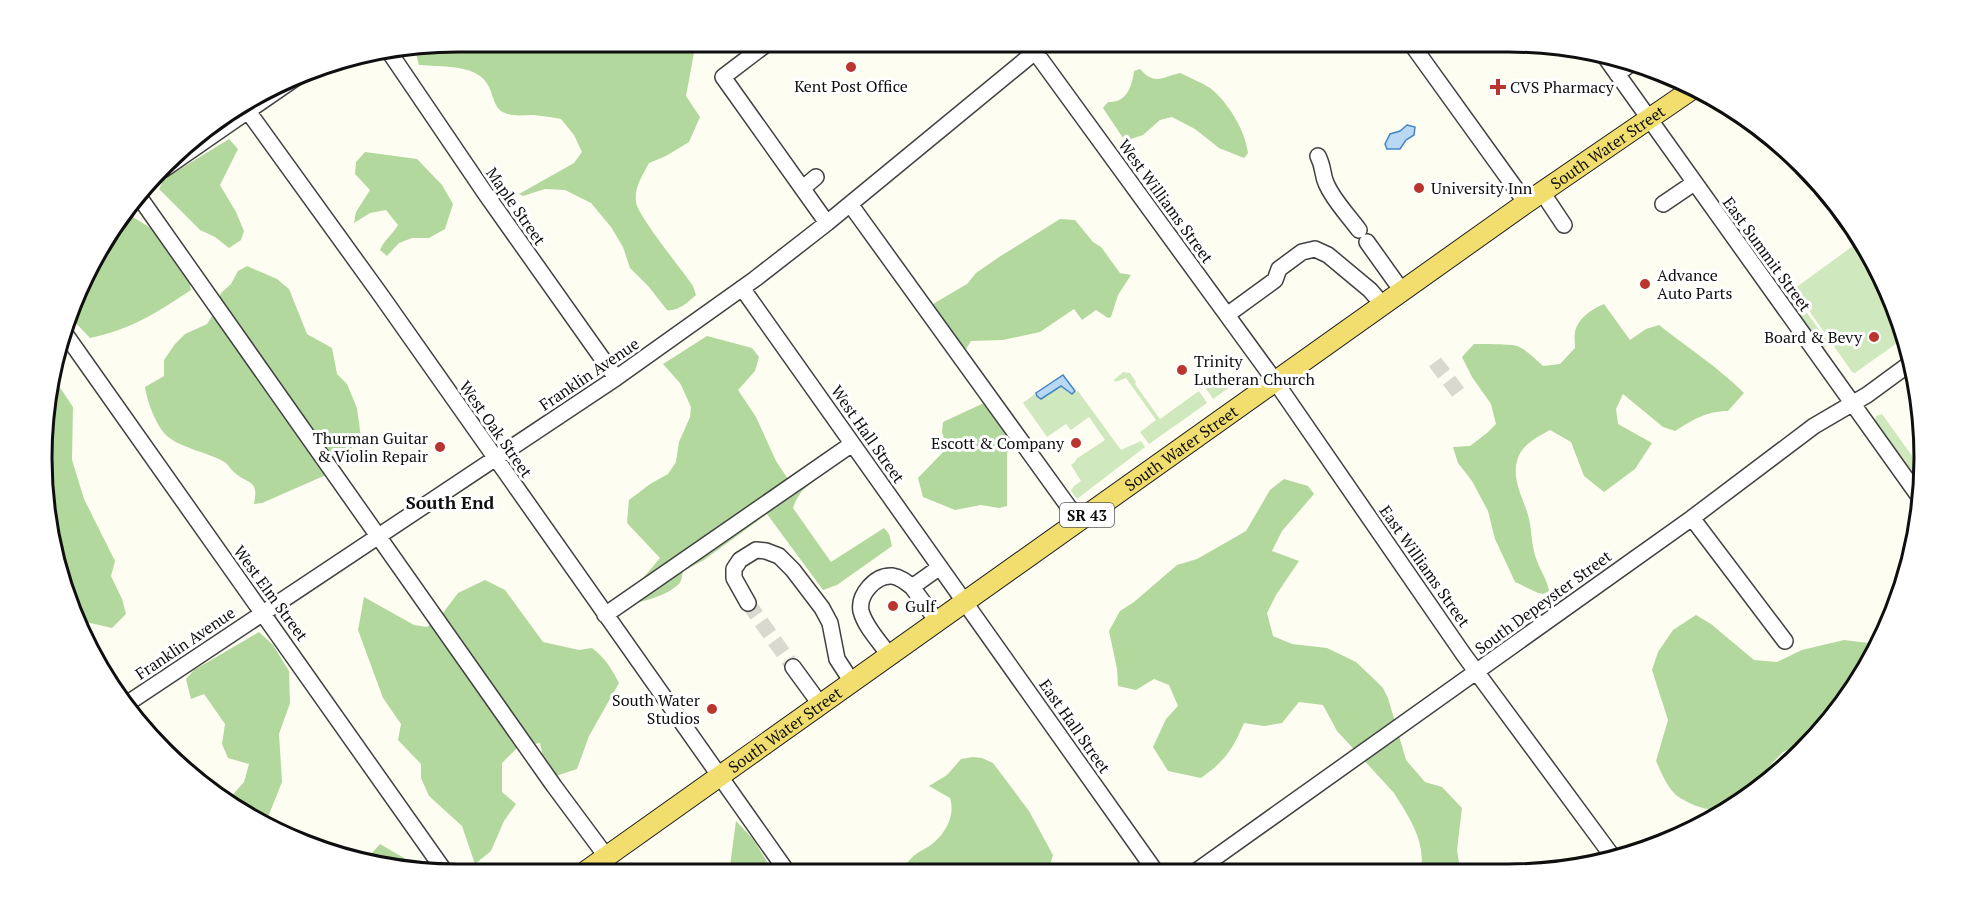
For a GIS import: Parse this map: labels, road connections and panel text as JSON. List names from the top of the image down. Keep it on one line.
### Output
{"streets":{"main road":["South Water Street","SR 43"],"street":["West Williams Street","Maple Street","East Summit Street","Franklin Avenue","West Oak Street","West Hall Street","East Williams Street","West Elm Street","South Depeyster Street","East Hall Street"]},"crossings":[["South Water Street","West Williams Street"],["South Water Street","East Summit Street"],["South Water Street","West Oak Street"],["South Water Street","West Hall Street"],["South Water Street","East Williams Street"],["South Water Street","East Hall Street"],["West Williams Street","East Williams Street"],["Maple Street","Franklin Avenue"],["East Summit Street","South Depeyster Street"],["Franklin Avenue","West Oak Street"],["Franklin Avenue","West Hall Street"],["Franklin Avenue","West Elm Street"],["West Hall Street","East Hall Street"],["East Williams Street","South Depeyster Street"]],"districts":["South End"],"places":{"other":["Kent Post Office","University Inn","Advance Auto Parts","Board & Bevy","Trinity Lutheran Church","Escott & Company","Thurman Guitar & Violin Repair","Gulf","South Water Studios"],"health":["CVS Pharmacy"]}}
